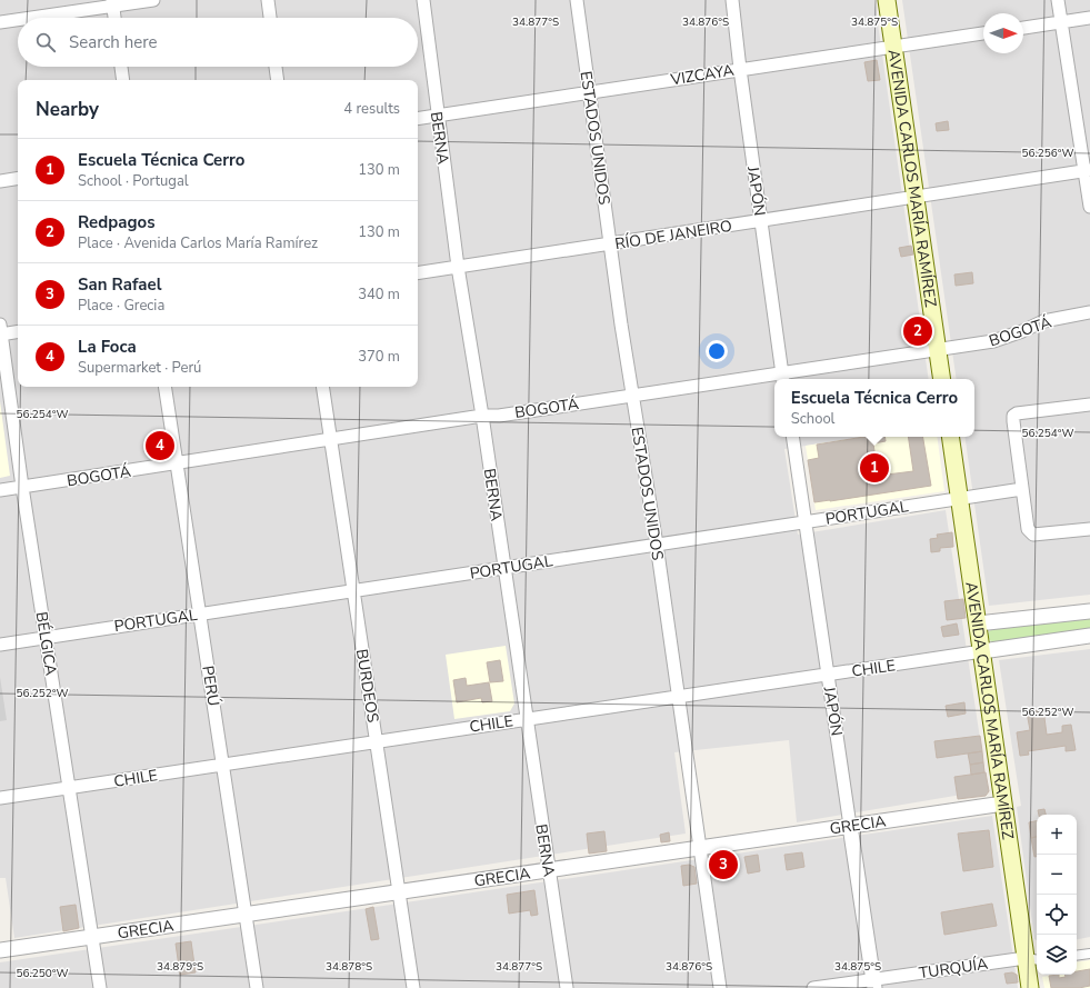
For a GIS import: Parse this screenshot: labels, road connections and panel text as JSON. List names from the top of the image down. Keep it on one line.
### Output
{"streets":{"main road":["AVENIDA CARLOS MARÍA RAMÍREZ"],"street":["VIZCAYA","BERNA","ESTADOS UNIDOS","JAPÓN","RÍO DE JANEIRO","BOGOTÁ","PORTUGAL","BÉLGICA","CHILE","PERÚ","BURDEOS","GRECIA","TURQUÍA"]},"crossings":[["VIZCAYA","BERNA"],["VIZCAYA","ESTADOS UNIDOS"],["VIZCAYA","AVENIDA CARLOS MARÍA RAMÍREZ"],["VIZCAYA","JAPÓN"],["BERNA","RÍO DE JANEIRO"],["BERNA","BOGOTÁ"],["BERNA","PORTUGAL"],["BERNA","CHILE"],["BERNA","GRECIA"],["ESTADOS UNIDOS","RÍO DE JANEIRO"],["ESTADOS UNIDOS","BOGOTÁ"],["ESTADOS UNIDOS","PORTUGAL"],["ESTADOS UNIDOS","CHILE"],["ESTADOS UNIDOS","GRECIA"],["AVENIDA CARLOS MARÍA RAMÍREZ","RÍO DE JANEIRO"],["AVENIDA CARLOS MARÍA RAMÍREZ","BOGOTÁ"],["AVENIDA CARLOS MARÍA RAMÍREZ","PORTUGAL"],["AVENIDA CARLOS MARÍA RAMÍREZ","CHILE"],["AVENIDA CARLOS MARÍA RAMÍREZ","GRECIA"],["AVENIDA CARLOS MARÍA RAMÍREZ","TURQUÍA"],["JAPÓN","RÍO DE JANEIRO"],["JAPÓN","BOGOTÁ"],["JAPÓN","PORTUGAL"],["JAPÓN","CHILE"],["JAPÓN","GRECIA"],["JAPÓN","TURQUÍA"],["BOGOTÁ","BÉLGICA"],["BOGOTÁ","PERÚ"],["BOGOTÁ","BURDEOS"],["PORTUGAL","BÉLGICA"],["PORTUGAL","PERÚ"],["PORTUGAL","BURDEOS"],["BÉLGICA","CHILE"],["BÉLGICA","GRECIA"],["CHILE","PERÚ"],["CHILE","BURDEOS"],["PERÚ","GRECIA"],["BURDEOS","GRECIA"]],"north":"right","page":{"search":"Search here","heading":["Nearby","4 results"],"list":[{"mark":"1","name":"Escuela Técnica Cerro","note":"School · Portugal","value":"130 m"},{"mark":"2","name":"Redpagos","note":"Place · Avenida Carlos María Ramírez","value":"130 m"},{"mark":"3","name":"San Rafael","note":"Place · Grecia","value":"340 m"},{"mark":"4","name":"La Foca","note":"Supermarket · Perú","value":"370 m"}],"pins":["2","4","1","3"],"popup":["Escuela Técnica Cerro","School"],"map_buttons":["+","−"]},"coordinates":["34.877°S","34.876°S","34.875°S","56.256°W","56.254°W","56.252°W","34.879°S","34.878°S","56.250°W"]}
